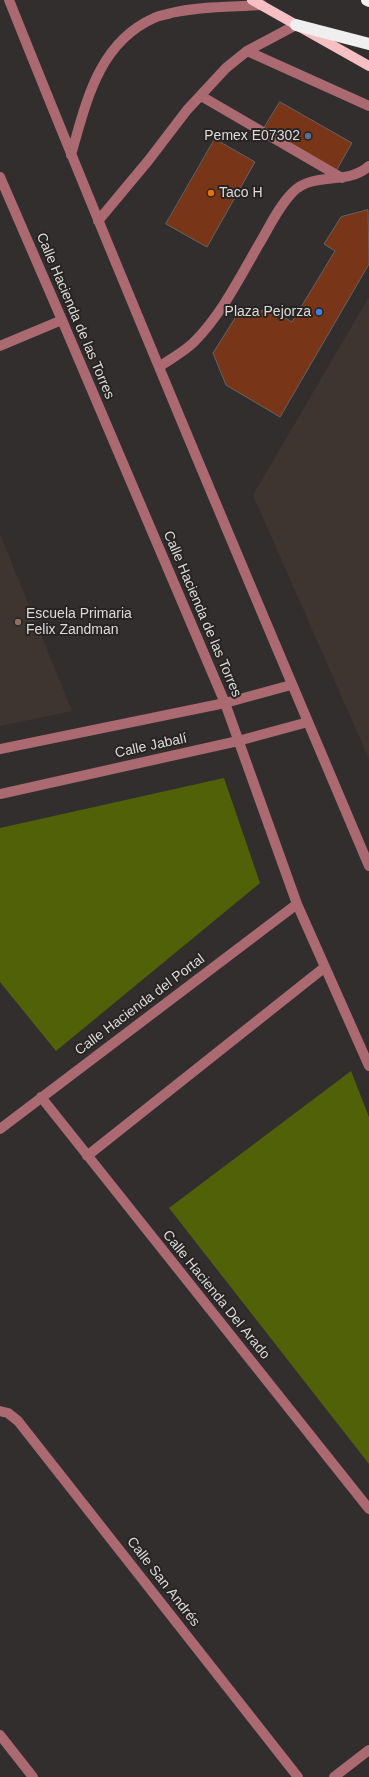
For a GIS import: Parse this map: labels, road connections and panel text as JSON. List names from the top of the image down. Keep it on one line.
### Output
{"streets":{"street":["Calle Hacienda de las Torres","Calle Jabalí","Calle Hacienda del Portal","Calle Hacienda Del Arado","Calle San Andrés"]},"crossings":[["Calle Hacienda de las Torres","Calle Jabalí"],["Calle Hacienda de las Torres","Calle Hacienda del Portal"],["Calle Hacienda del Portal","Calle Hacienda Del Arado"]],"places":["Pemex E07302","Taco H","Plaza Pejorza","Escuela Primaria Felix Zandman"]}
